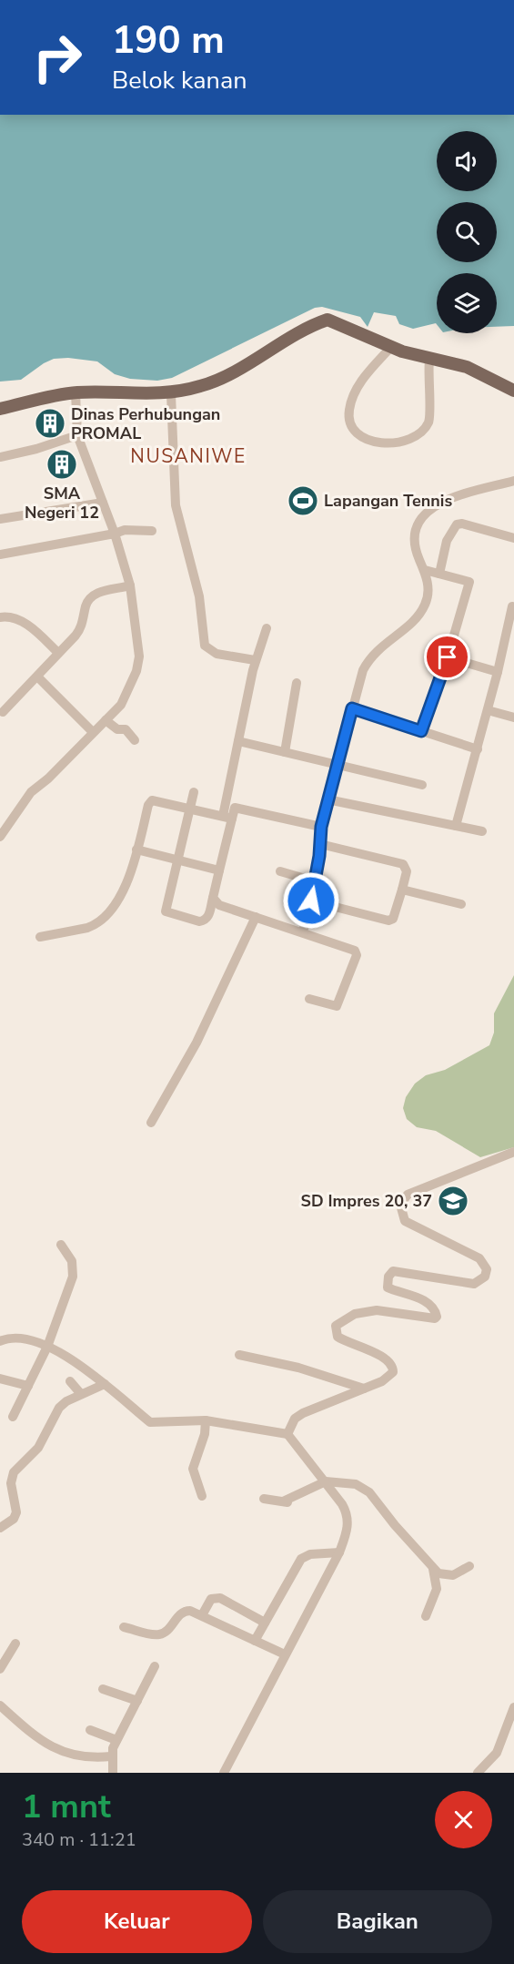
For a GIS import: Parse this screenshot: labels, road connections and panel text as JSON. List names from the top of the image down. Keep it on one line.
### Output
{"districts":["NUSANIWE"],"places":{"building":["Dinas Perhubungan PROMAL","SMA Negeri 12"],"sports":["Lapangan Tennis"],"school or university":["SD Impres 20, 37"]},"page":{"turn":["190 m","Belok kanan"],"heading":["1 mnt","340 m · 11:21"],"buttons":["Keluar","Bagikan"]}}
